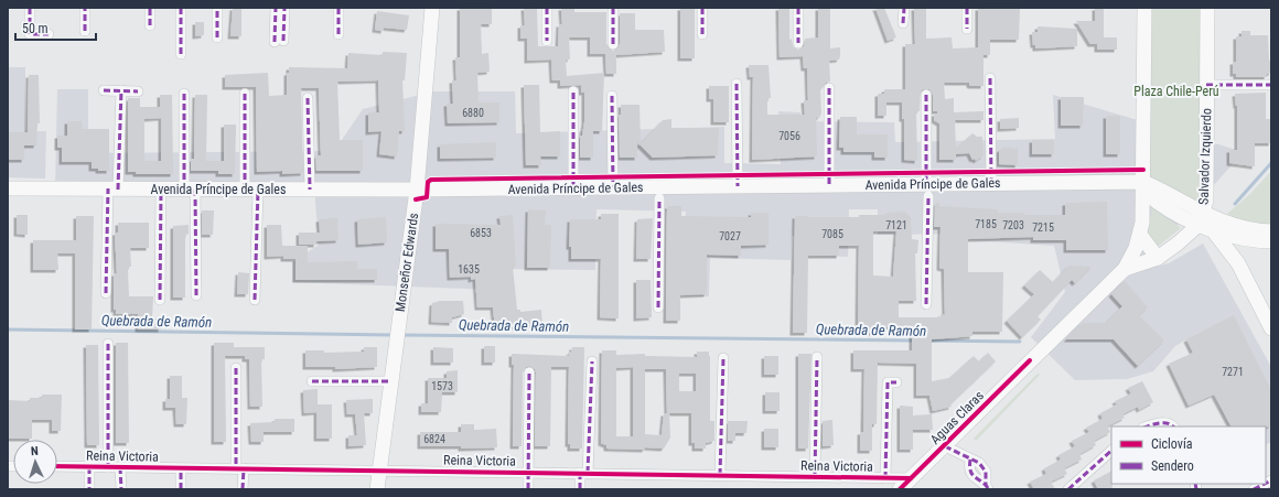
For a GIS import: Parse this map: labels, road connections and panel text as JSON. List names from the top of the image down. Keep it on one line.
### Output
{"streets":{"street":["Salvador Izquierdo","Avenida Príncipe de Gales","Monseñor Edwards","Aguas Claras","Reina Victoria"]},"crossings":[["Salvador Izquierdo","Aguas Claras"],["Avenida Príncipe de Gales","Monseñor Edwards"],["Avenida Príncipe de Gales","Aguas Claras"],["Monseñor Edwards","Reina Victoria"],["Aguas Claras","Reina Victoria"]],"water":["Quebrada de Ramón"],"parks":["Plaza Chile-Perú"],"house_numbers":["6880","7056","7185","7121","7203","7215","6853","7085","7027","1635","7271","1573","6824"],"legend":["Ciclovía","Sendero"],"scale_bar":"50 m","north":"top"}
